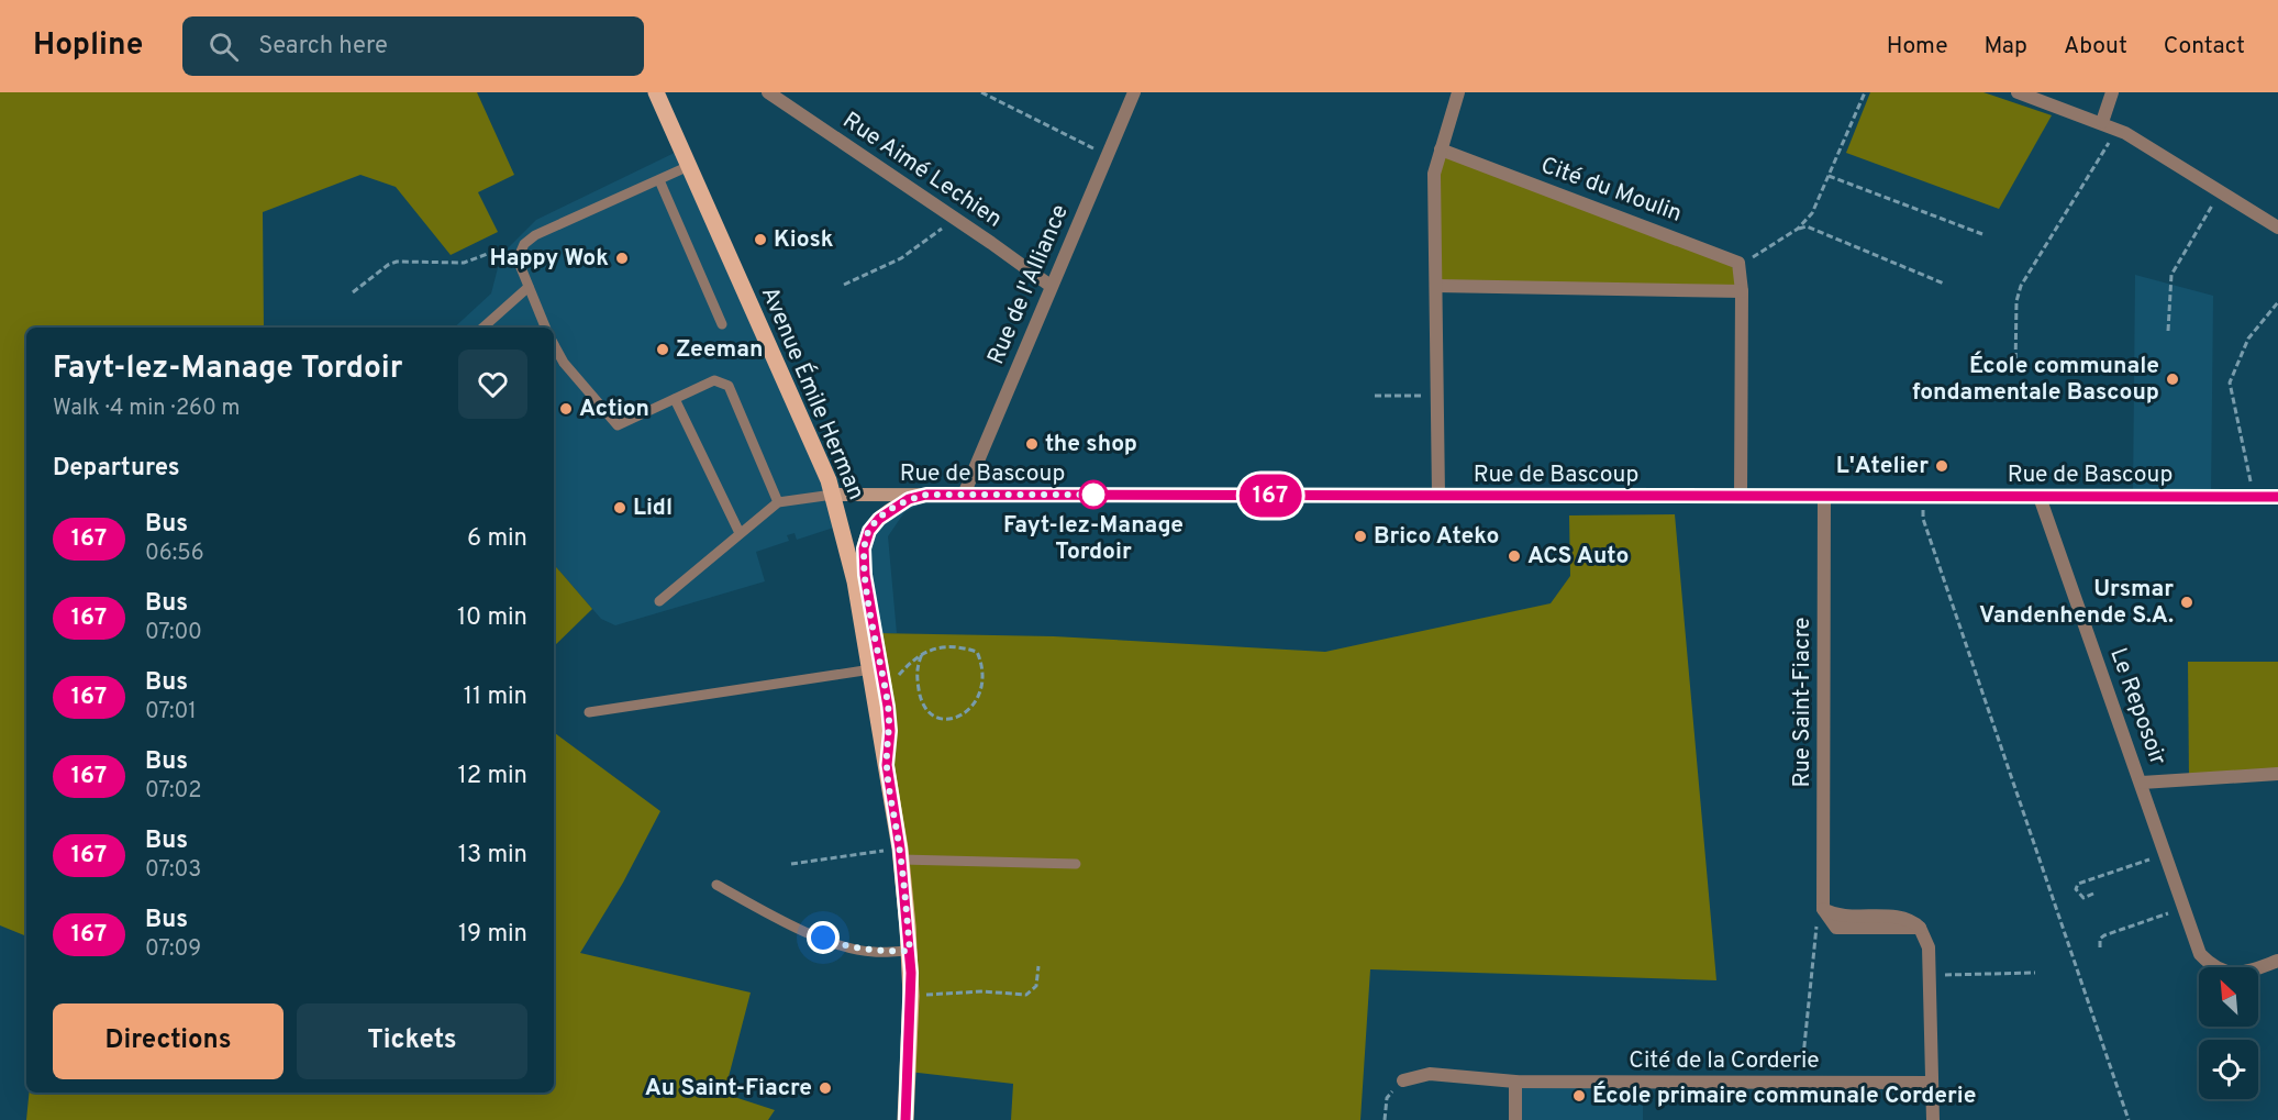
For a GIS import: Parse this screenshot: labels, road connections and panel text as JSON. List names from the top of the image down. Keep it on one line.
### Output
{"streets":{"main road":["Avenue Émile Herman","Rue de Bascoup"],"street":["Rue Aimé Lechien","Cité du Moulin","Rue de l'Alliance","Rue Saint-Fiacre","Le Reposoir","Cité de la Corderie"]},"crossings":[["Rue Aimé Lechien","Rue de l'Alliance"],["Rue de l'Alliance","Rue de Bascoup"],["Avenue Émile Herman","Rue de Bascoup"],["Rue de Bascoup","Rue Saint-Fiacre"],["Rue de Bascoup","Le Reposoir"]],"places":["Kiosk","Happy Wok","Zeeman","École communale fondamentale Bascoup","Action","the shop","L'Atelier","Fayt-lez-Manage Tordoir","Lidl","Brico Ateko","ACS Auto","Ursmar Vandenhende S.A.","Au Saint-Fiacre","École primaire communale Corderie"],"lines":["bus line 167"],"north":"top left","page":{"header":"Hopline","search":"Search here","nav":["Home","Map","About","Contact"],"on_map":"167","heading":[["Fayt-lez-Manage Tordoir","Walk · 4 min · 260 m"],"Departures"],"list":[{"mark":"167","name":"Bus","note":"06:56","value":"6 min"},{"mark":"167","name":"Bus","note":"07:00","value":"10 min"},{"mark":"167","name":"Bus","note":"07:01","value":"11 min"},{"mark":"167","name":"Bus","note":"07:02","value":"12 min"},{"mark":"167","name":"Bus","note":"07:03","value":"13 min"},{"mark":"167","name":"Bus","note":"07:09","value":"19 min"}],"buttons":["Directions","Tickets"]}}
